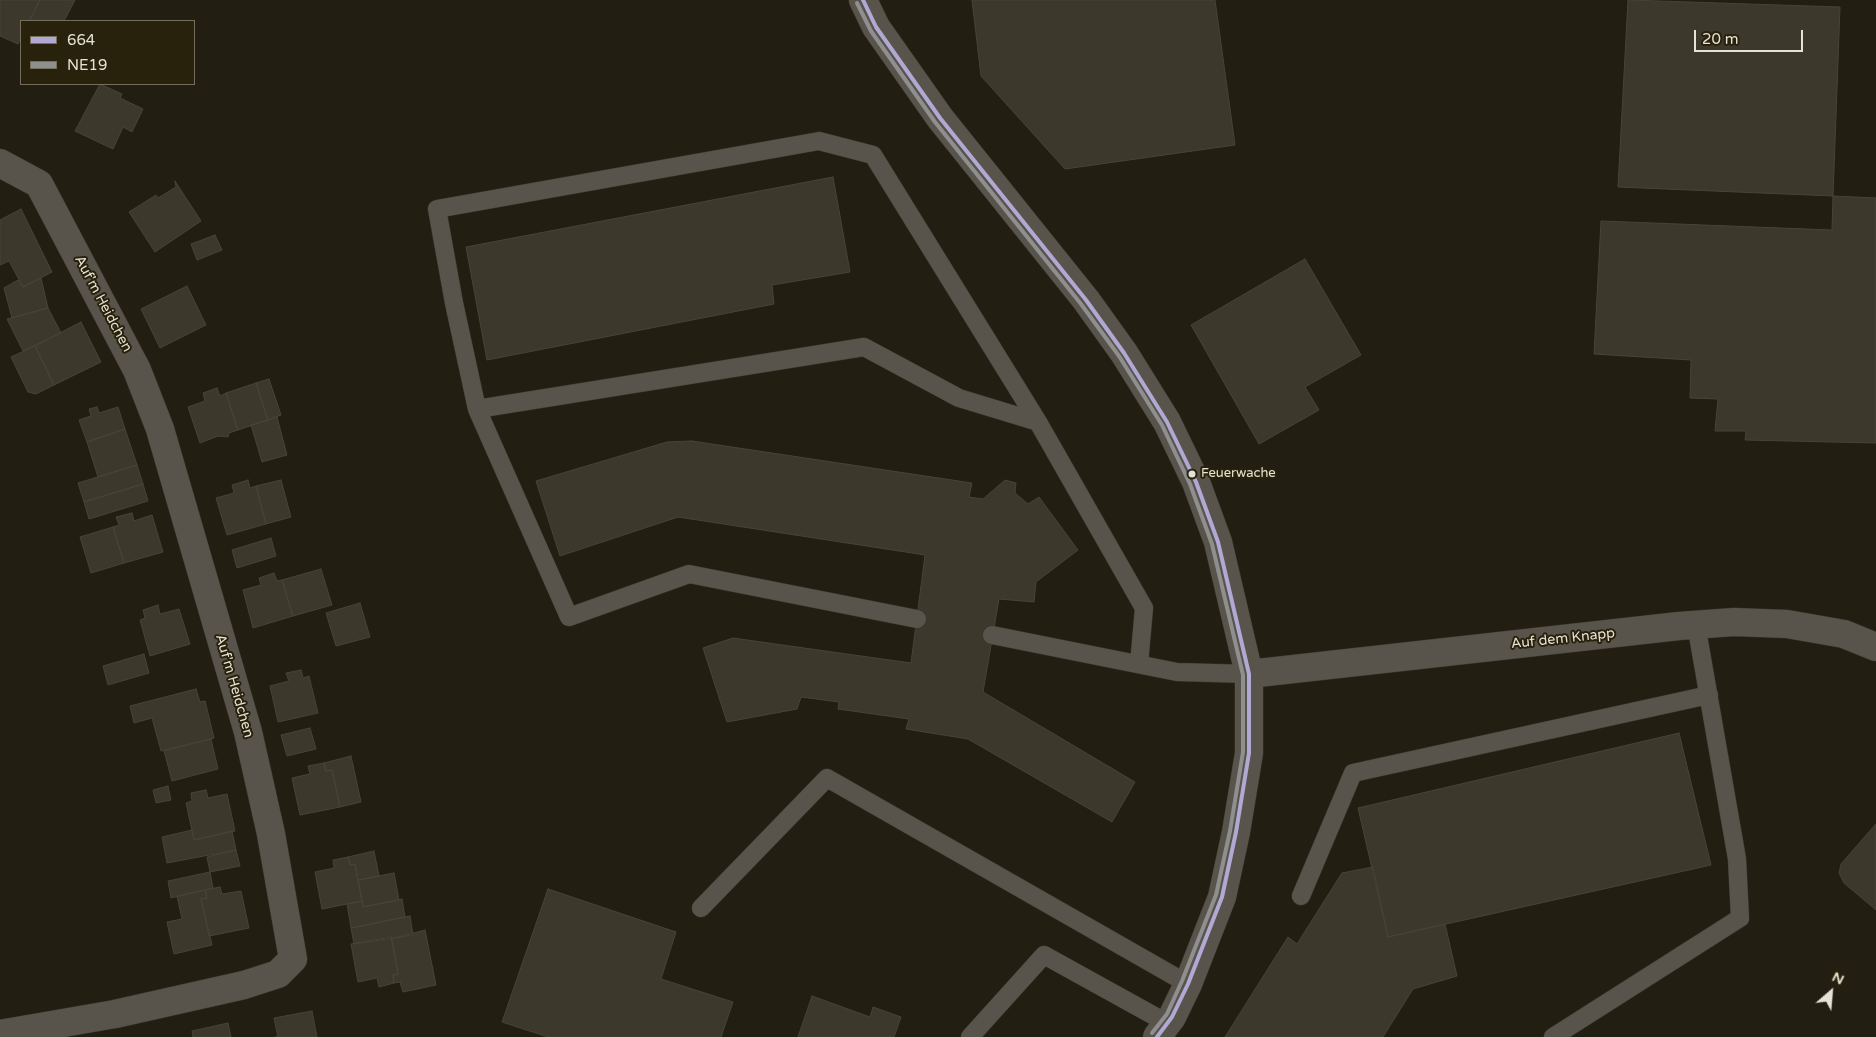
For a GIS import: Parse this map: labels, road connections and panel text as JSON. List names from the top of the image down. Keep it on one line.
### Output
{"streets":{"street":["Auf'm Heidchen","Auf dem Knapp"]},"places":["Feuerwache"],"lines":["transit line 664","transit line NE19"],"legend":["664","NE19"],"scale_bar":"20 m","north":"top right"}
